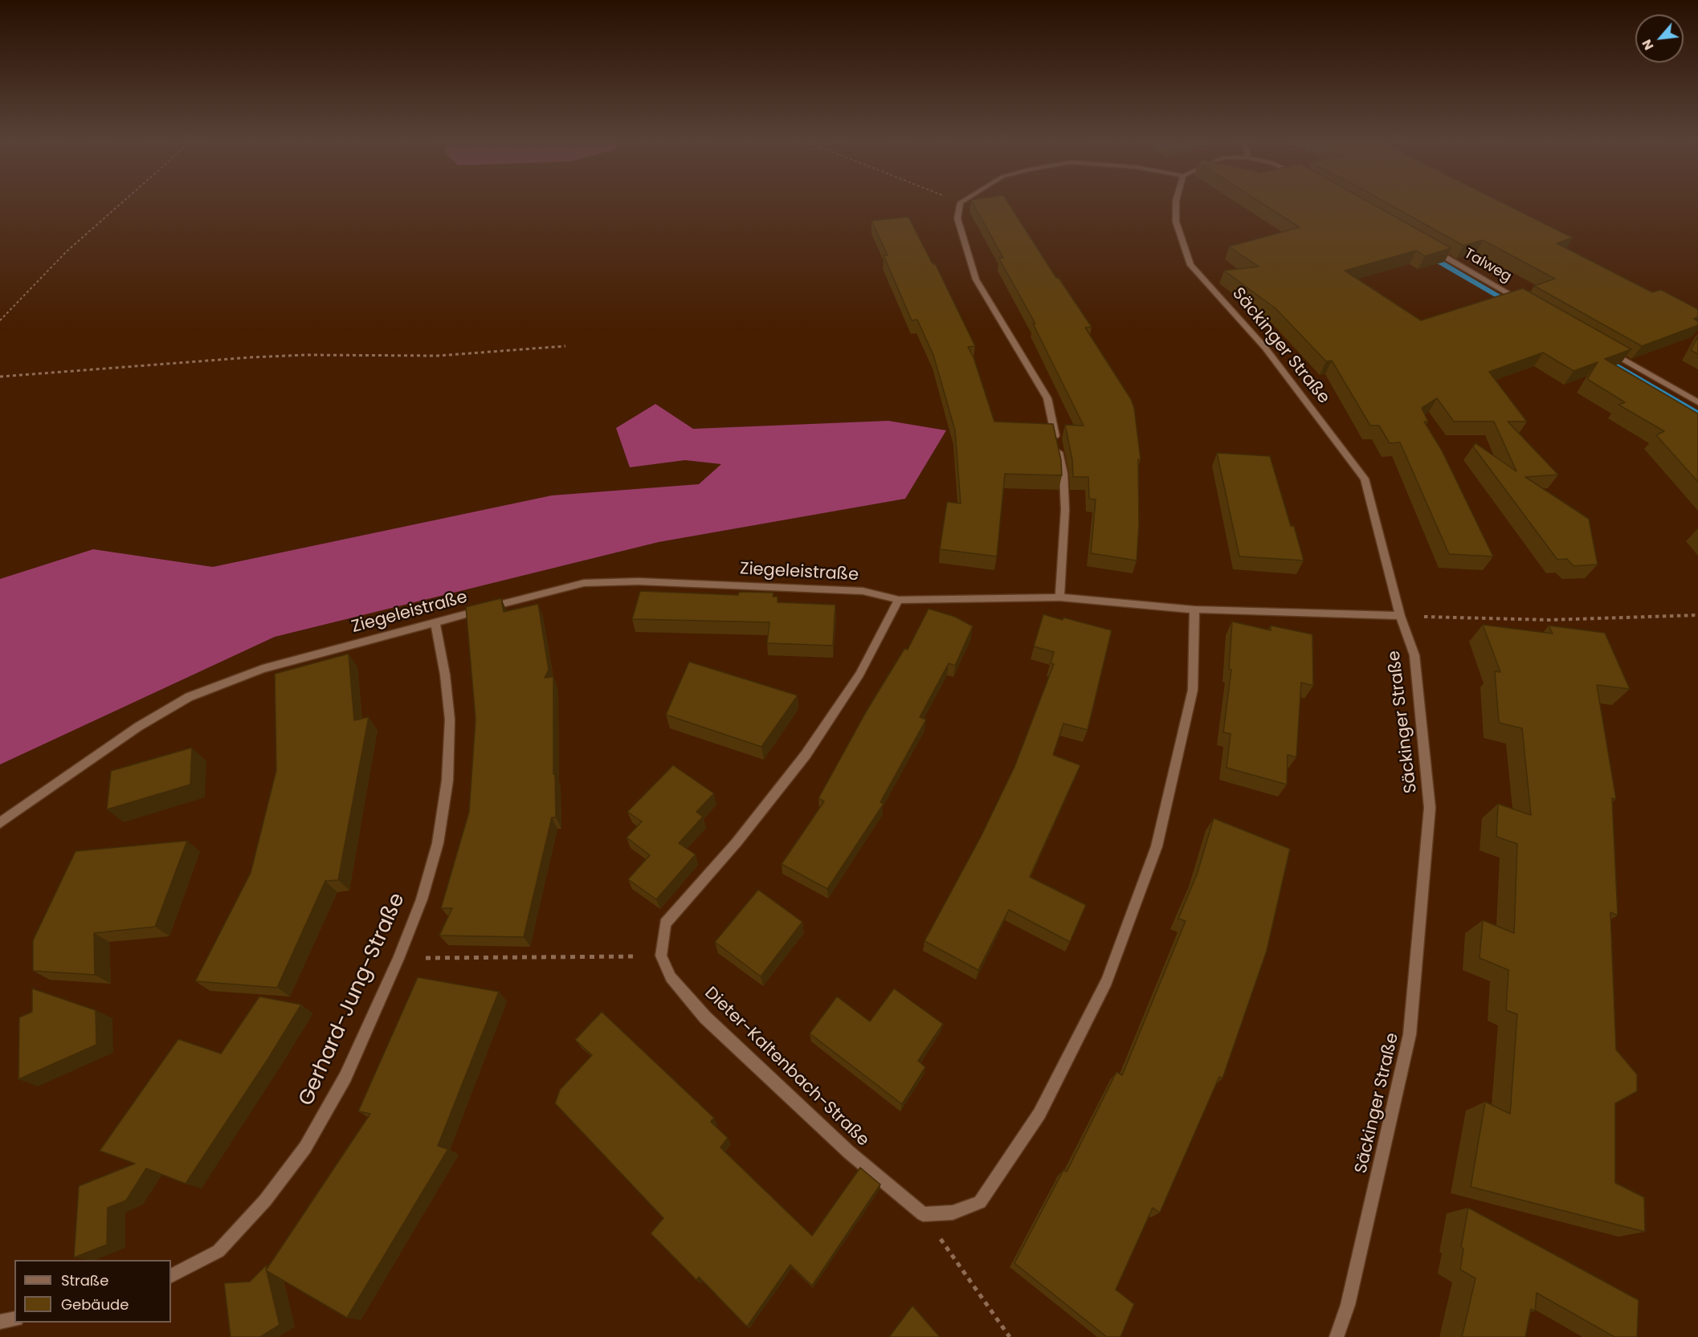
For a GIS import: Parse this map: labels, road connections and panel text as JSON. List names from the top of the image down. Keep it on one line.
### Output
{"streets":{"street":["Talweg","Säckinger Straße","Ziegeleistraße","Gerhard-Jung-Straße","Dieter-Kaltenbach-Straße"]},"crossings":[["Ziegeleistraße","Gerhard-Jung-Straße"]],"legend":["Straße","Gebäude"],"north":"bottom left"}
